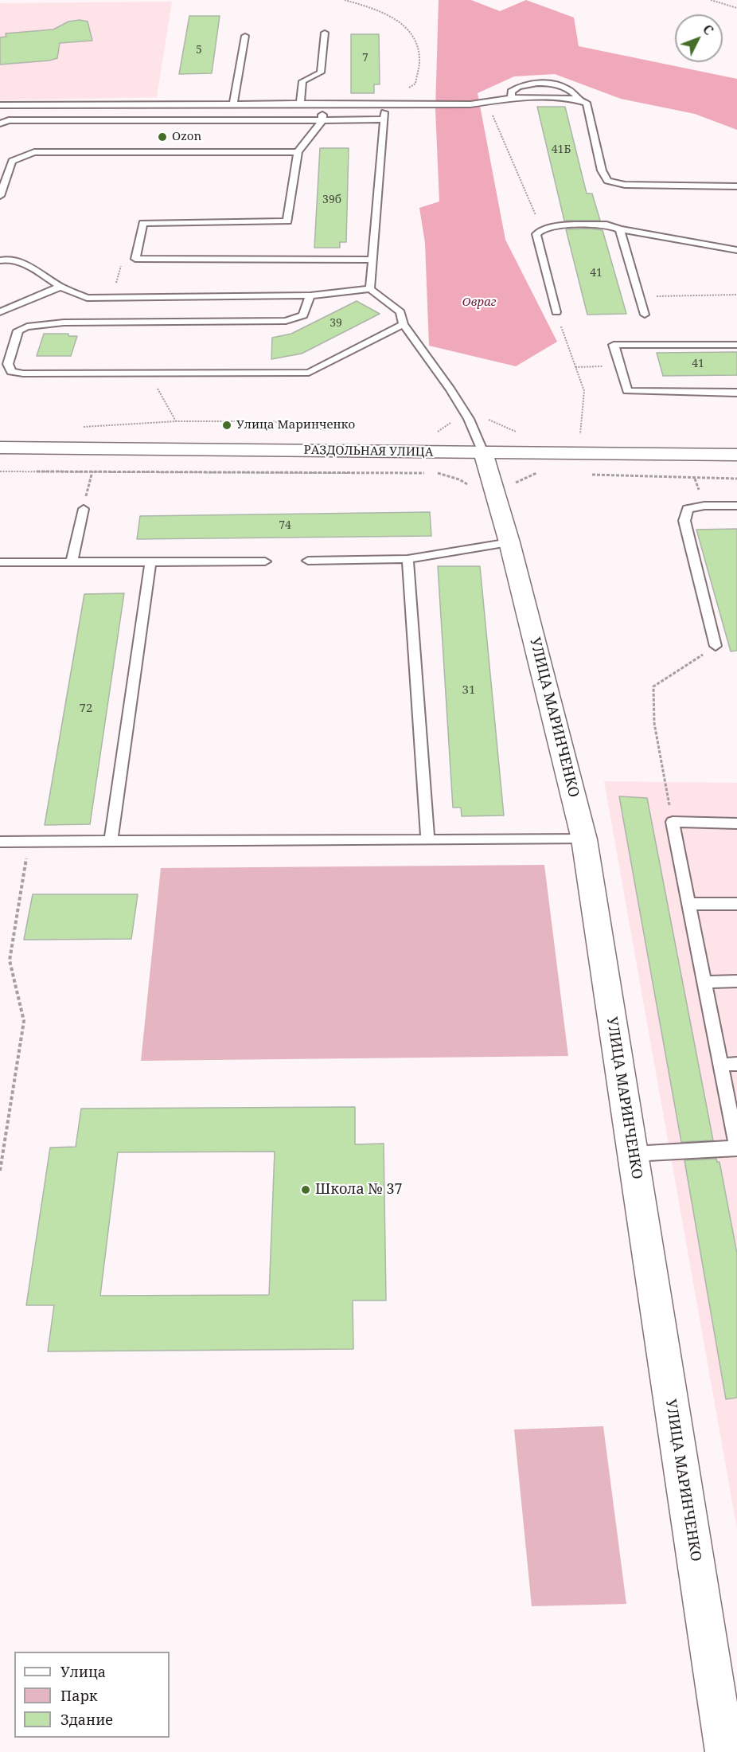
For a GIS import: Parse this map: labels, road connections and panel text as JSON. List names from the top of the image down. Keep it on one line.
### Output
{"streets":{"street":["РАЗДОЛЬНАЯ УЛИЦА","УЛИЦА МАРИНЧЕНКО"]},"crossings":[["РАЗДОЛЬНАЯ УЛИЦА","УЛИЦА МАРИНЧЕНКО"]],"parks":["Овраг"],"places":["Ozon","Улица Маринченко","Школа № 37"],"house_numbers":["5","7","41Б","39б","41","39","41","74","31","72"],"legend":["Улица","Парк","Здание"],"north":"top right"}
